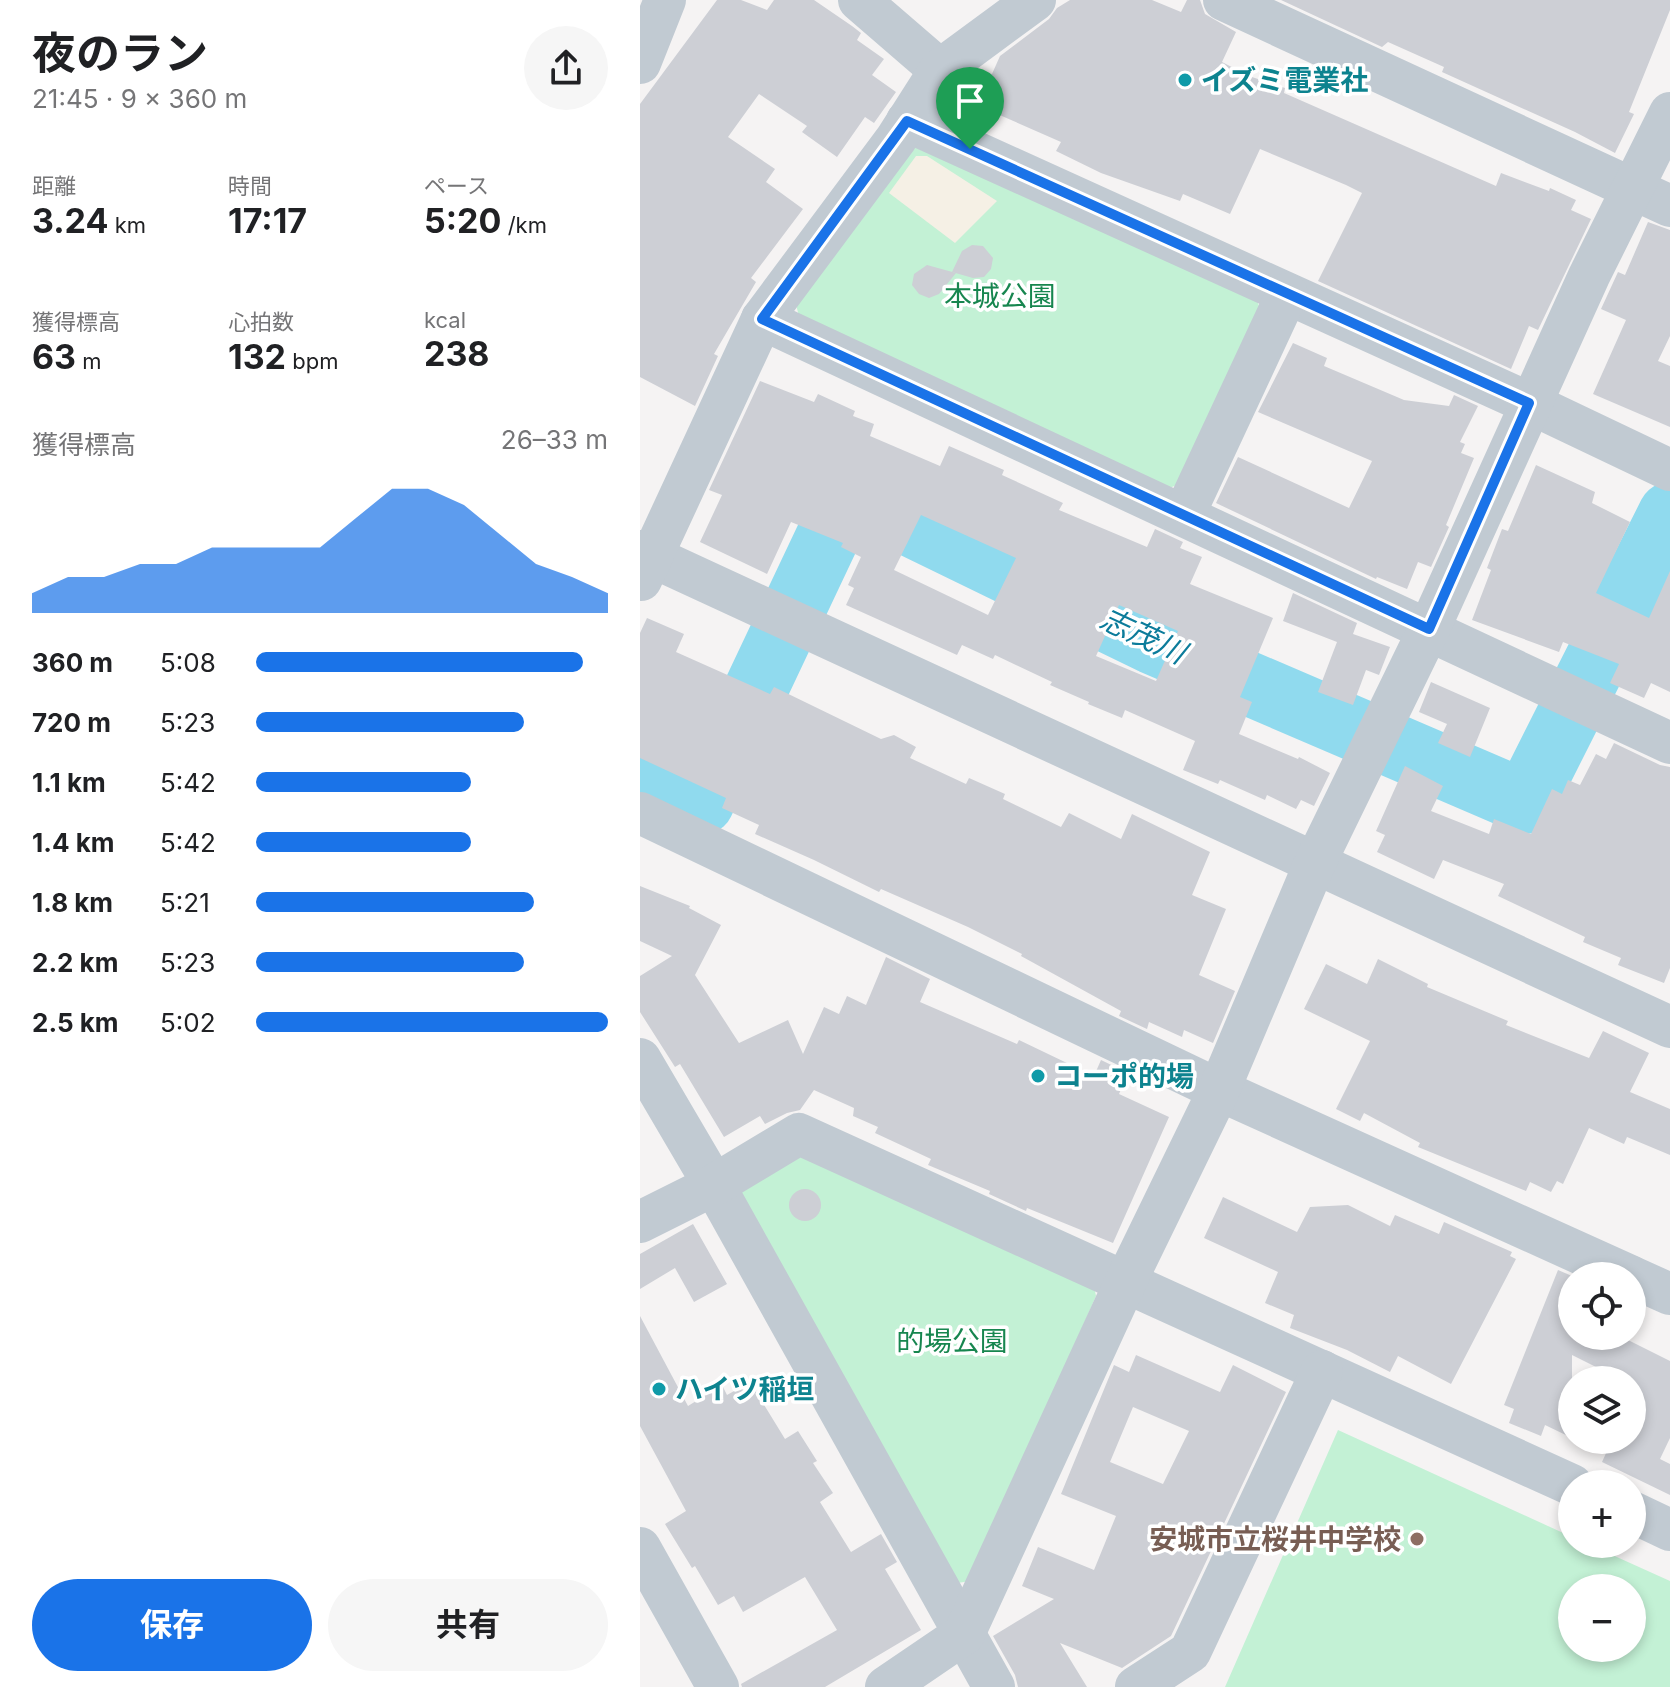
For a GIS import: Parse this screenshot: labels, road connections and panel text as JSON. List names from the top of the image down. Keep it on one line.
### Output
{"water":["志茂川"],"parks":["本城公園","的場公園"],"places":["イズミ電業社","コーポ的場","ハイツ稲垣","安城市立桜井中学校"],"page":{"heading":["夜のラン","21:45 · 9 × 360 m"],"stats":[["距離","3.24 km"],["時間","17:17"],["ペース","5:20 /km"],["獲得標高","63 m"],["心拍数","132 bpm"],["kcal","238"]],"chart":["獲得標高","26–33 m"],"list":[{"name":"360 m","note":"5:08"},{"name":"720 m","note":"5:23"},{"name":"1.1 km","note":"5:42"},{"name":"1.4 km","note":"5:42"},{"name":"1.8 km","note":"5:21"},{"name":"2.2 km","note":"5:23"},{"name":"2.5 km","note":"5:02"}],"map_buttons":["+","−"],"buttons":["保存","共有"]}}
